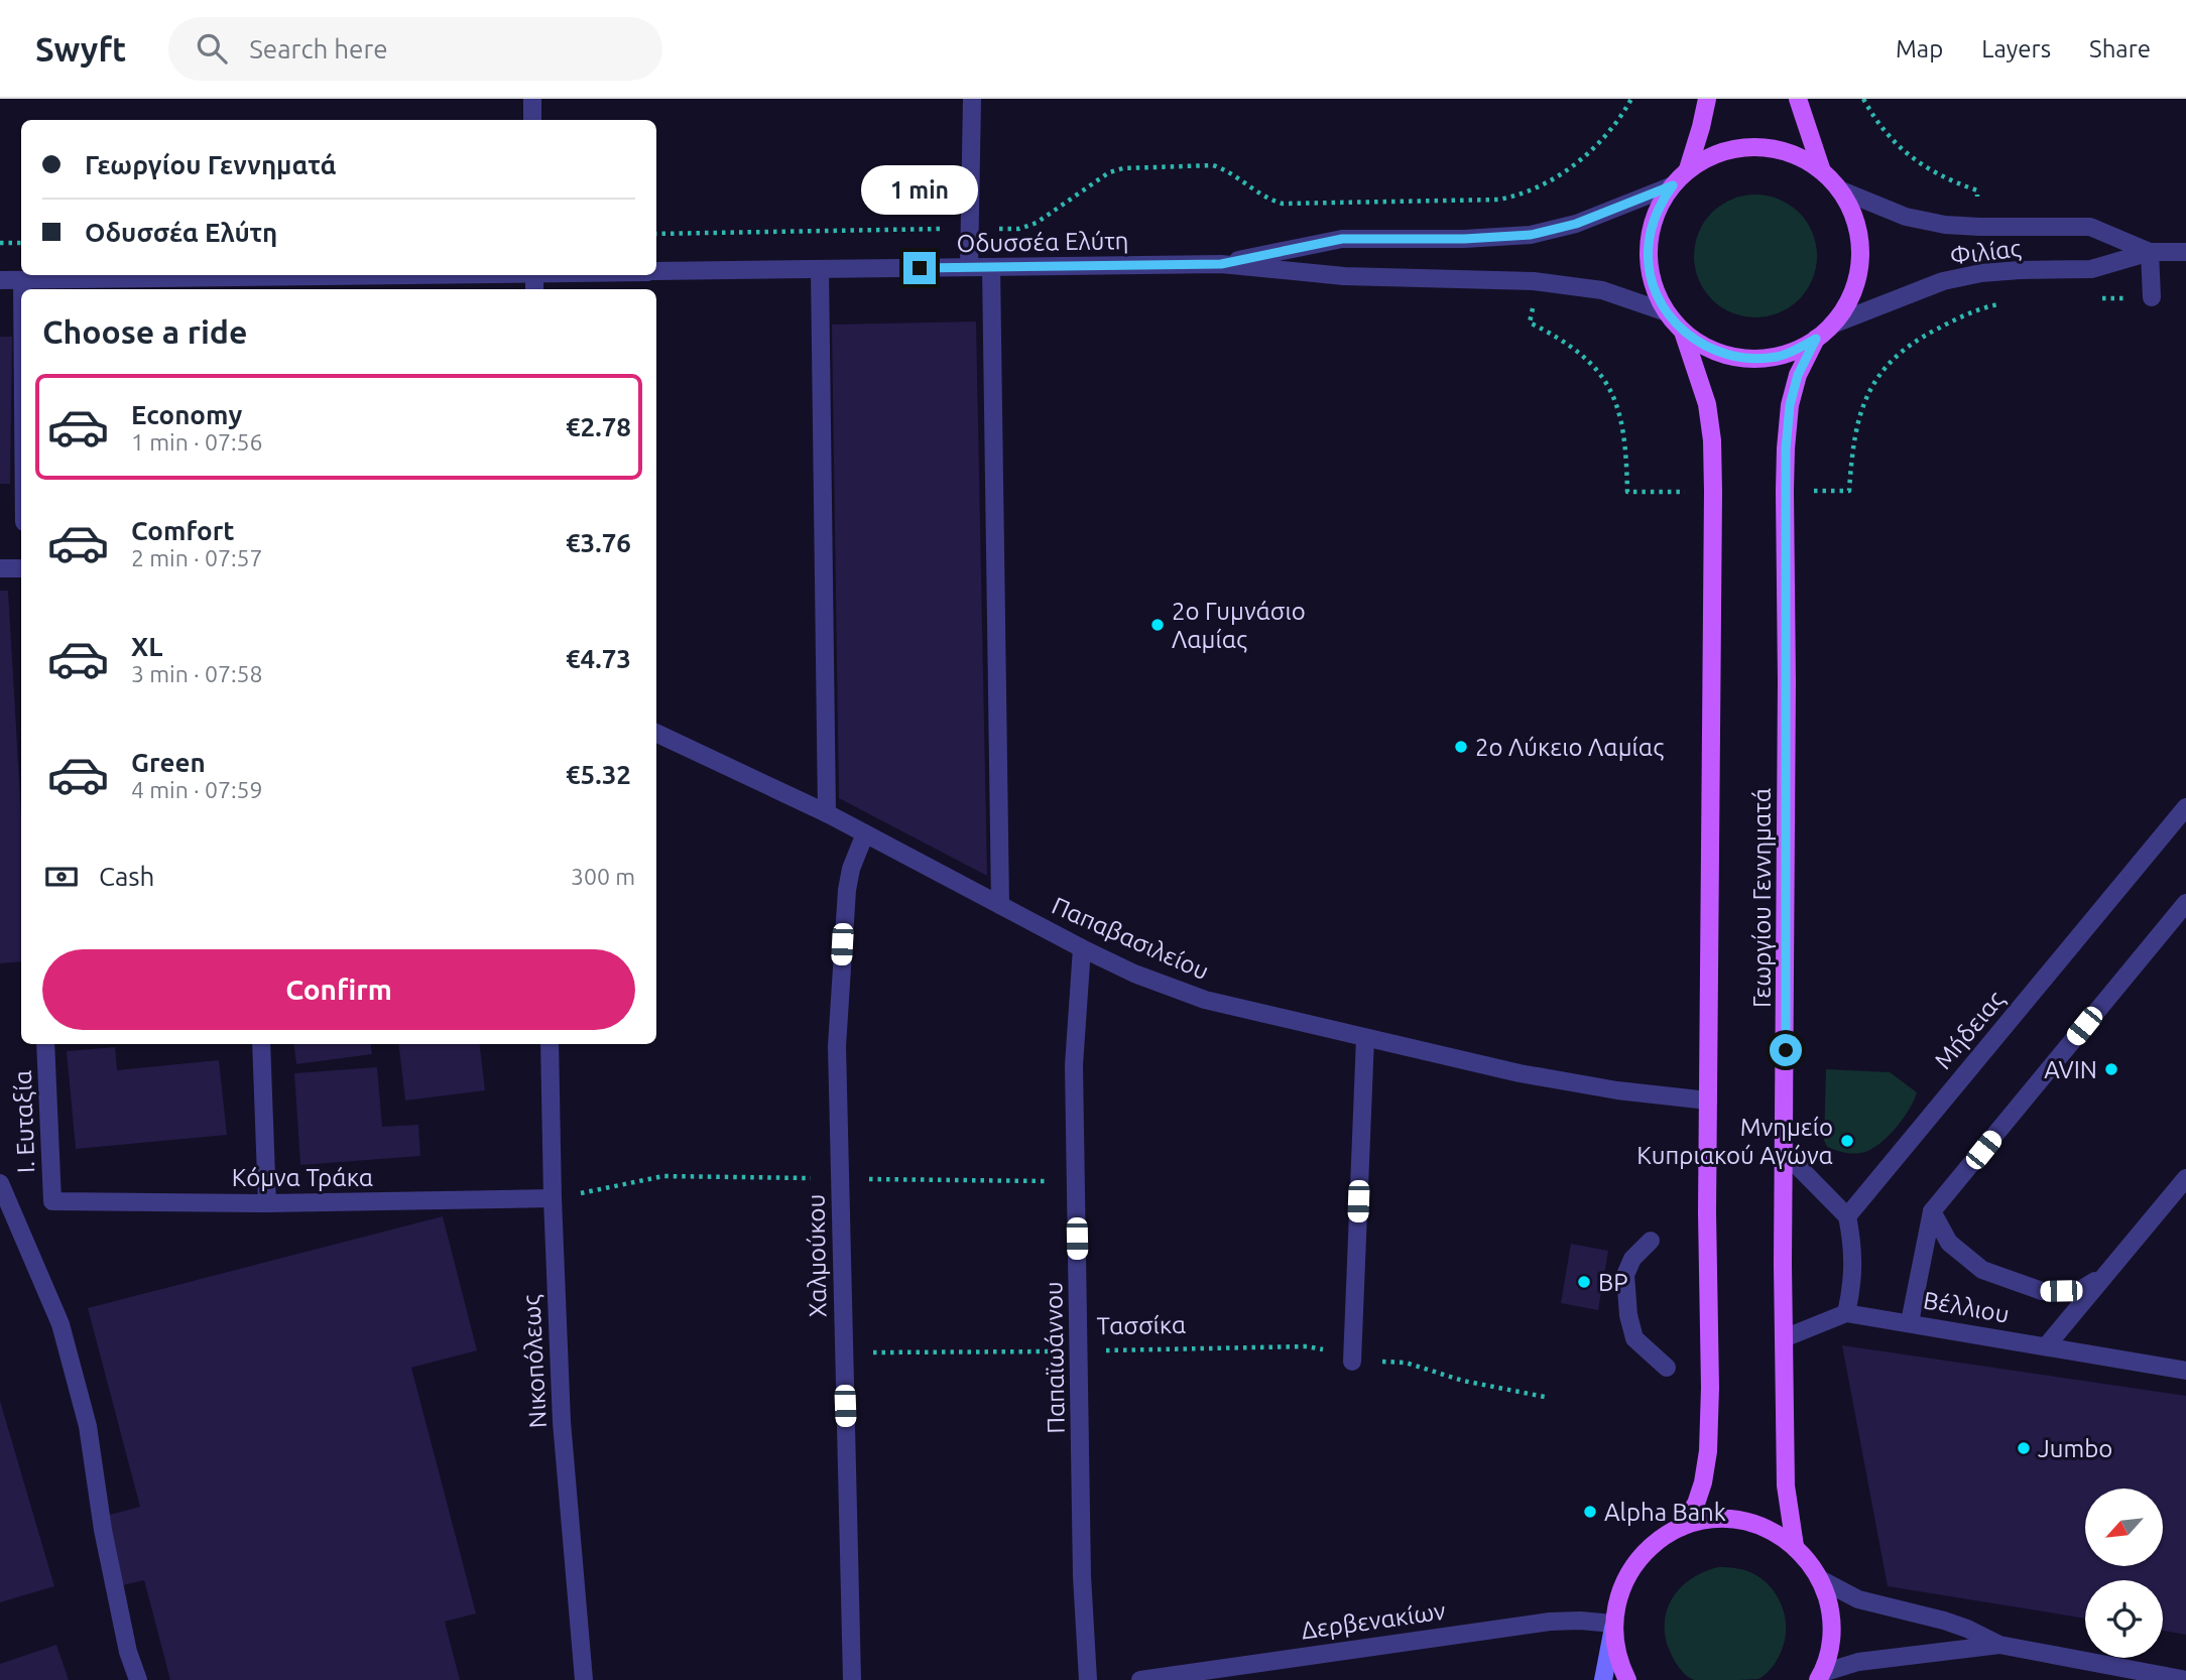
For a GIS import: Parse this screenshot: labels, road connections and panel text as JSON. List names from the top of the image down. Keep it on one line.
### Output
{"streets":{"main road":["Γεωργίου Γεννηματά"],"street":["Οδυσσέα Ελύτη","Φιλίας","Παπαβασιλείου","Μήδειας","Ι. Ευταξία","Κόμνα Τράκα","Χαλμούκου","Βέλλιου","Παπαϊωάννου","Νικοπόλεως","Δερβενακίων"],"path":["Τασσίκα"]},"crossings":[["Οδυσσέα Ελύτη","Φιλίας"],["Οδυσσέα Ελύτη","Γεωργίου Γεννηματά"],["Φιλίας","Γεωργίου Γεννηματά"],["Γεωργίου Γεννηματά","Παπαβασιλείου"],["Παπαβασιλείου","Χαλμούκου"],["Παπαβασιλείου","Παπαϊωάννου"],["Ι. Ευταξία","Κόμνα Τράκα"],["Κόμνα Τράκα","Νικοπόλεως"],["Χαλμούκου","Τασσίκα"],["Τασσίκα","Παπαϊωάννου"]],"places":["2ο Γυμνάσιο Λαμίας","2ο Λύκειο Λαμίας","AVIN","Μνημείο Κυπριακού Αγώνα","BP","Jumbo","Alpha Bank"],"north":"bottom left","page":{"header":"Swyft","search":"Search here","nav":["Map","Layers","Share"],"banner":["Γεωργίου Γεννηματά","Οδυσσέα Ελύτη"],"bubble":"1 min","heading":"Choose a ride","list":[{"name":"Economy","note":"1 min · 07:56","value":"€2.78"},{"name":"Comfort","note":"2 min · 07:57","value":"€3.76"},{"name":"XL","note":"3 min · 07:58","value":"€4.73"},{"name":"Green","note":"4 min · 07:59","value":"€5.32"}],"pay":["Cash","300 m"],"buttons":"Confirm"}}
